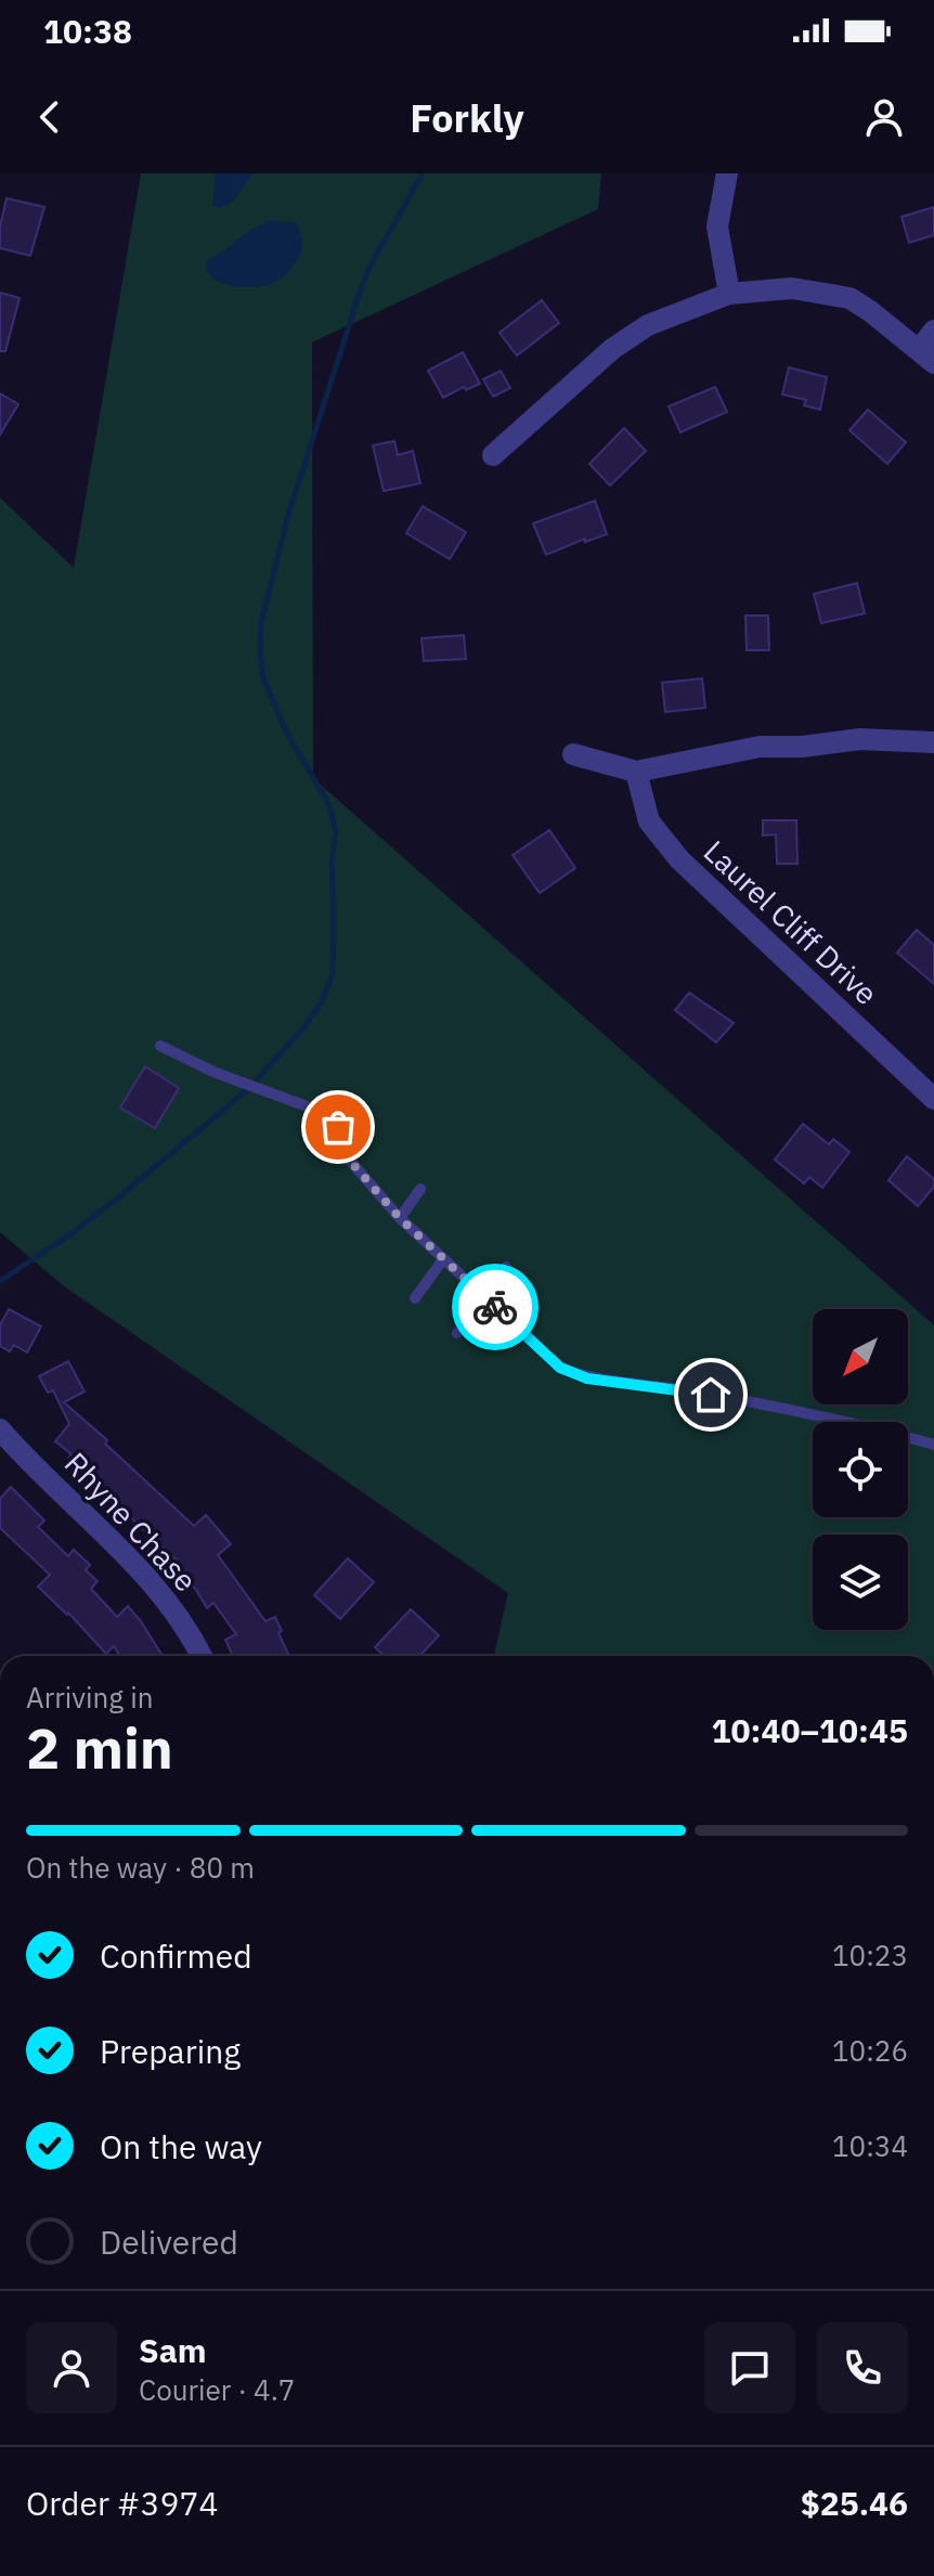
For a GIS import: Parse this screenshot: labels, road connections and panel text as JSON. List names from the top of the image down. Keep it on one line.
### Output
{"streets":{"street":["Laurel Cliff Drive","Rhyne Chase"]},"north":"bottom left","page":{"status":"10:38","header":"Forkly","heading":["2 min","Arriving in","10:40–10:45"],"panel":["Sam","Courier · 4.7","Order #3974","$25.46"],"bar":"On the way · 80 m","list":[["Confirmed","10:23"],["Preparing","10:26"],["On the way","10:34"],"Delivered"]}}
